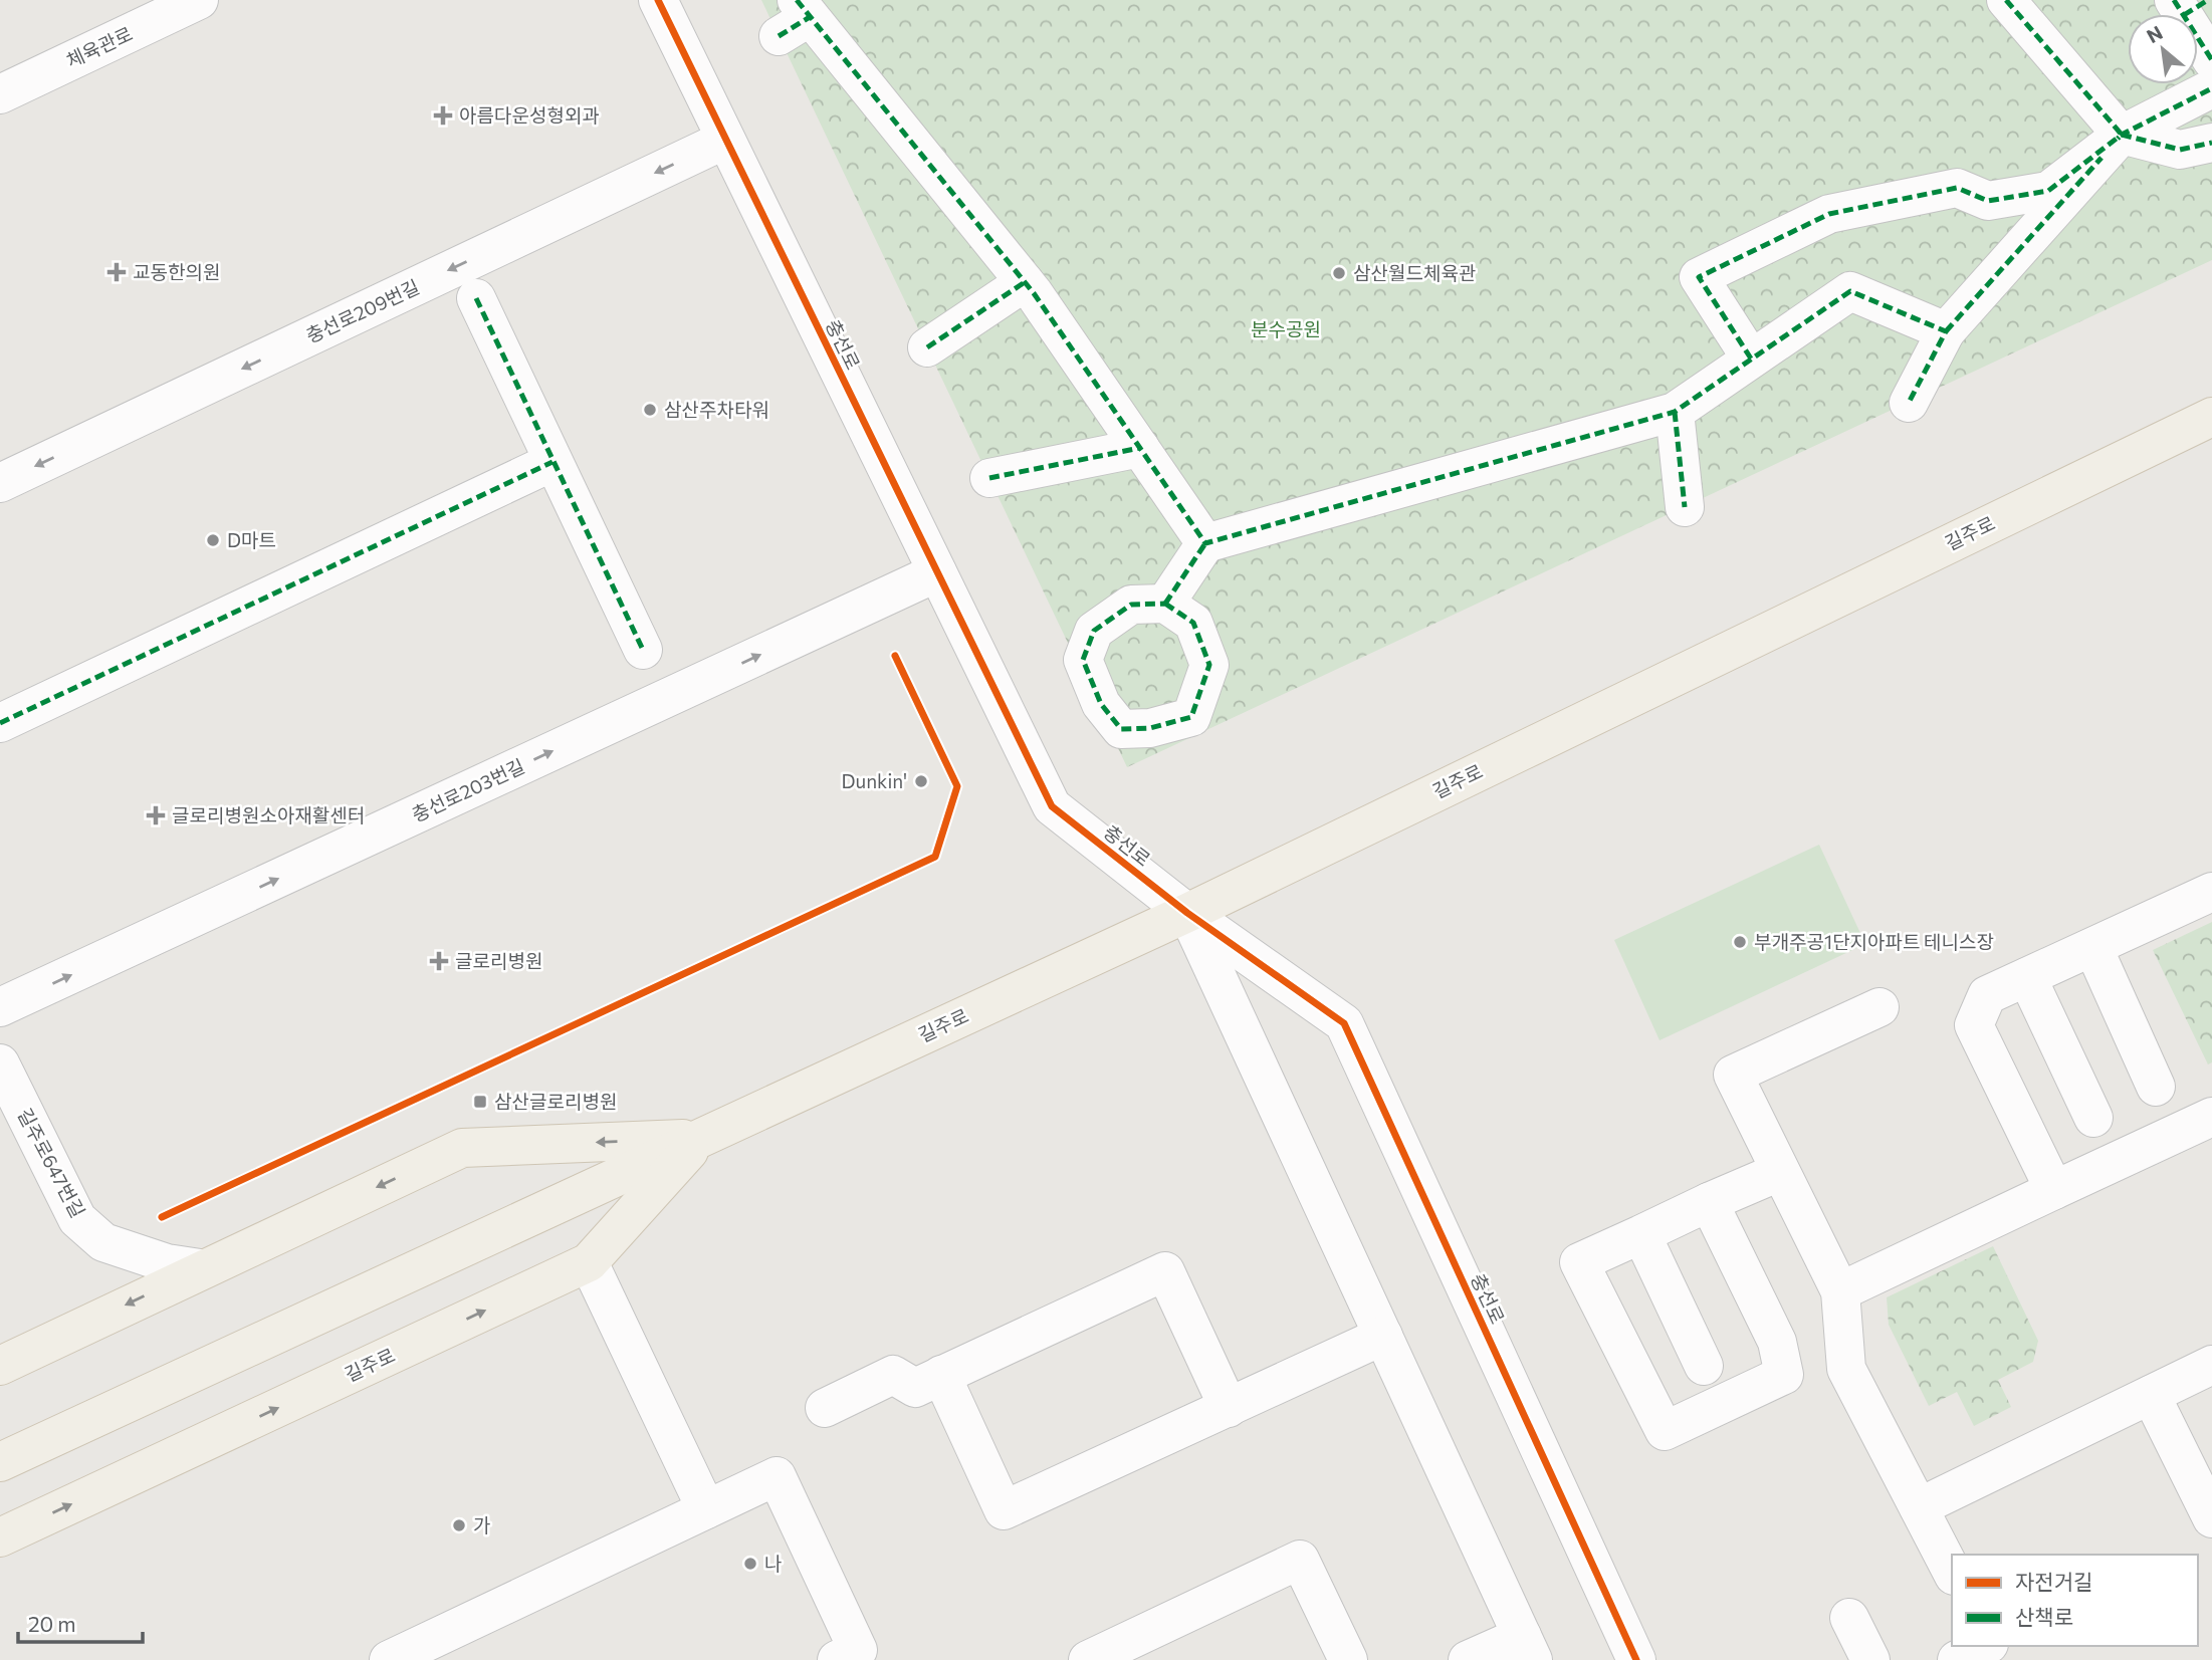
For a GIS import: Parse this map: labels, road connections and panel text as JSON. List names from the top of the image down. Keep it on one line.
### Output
{"streets":{"main road":["길주로"],"street":["체육관로","충선로209번길","충선로","충선로203번길","길주로647번길"]},"crossings":[["충선로209번길","충선로"],["충선로","길주로"],["충선로","충선로203번길"],["길주로","길주로647번길"]],"parks":["분수공원"],"places":{"health":["아름다운성형외과","교동한의원","글로리병원소아재활센터","글로리병원"],"other":["삼산월드체육관","삼산주차타워","D마트","Dunkin'","부개주공1단지아파트 테니스장","가","나"],"transit":["삼산글로리병원"]},"legend":["자전거길","산책로"],"scale_bar":"20 m","north":"top left"}
